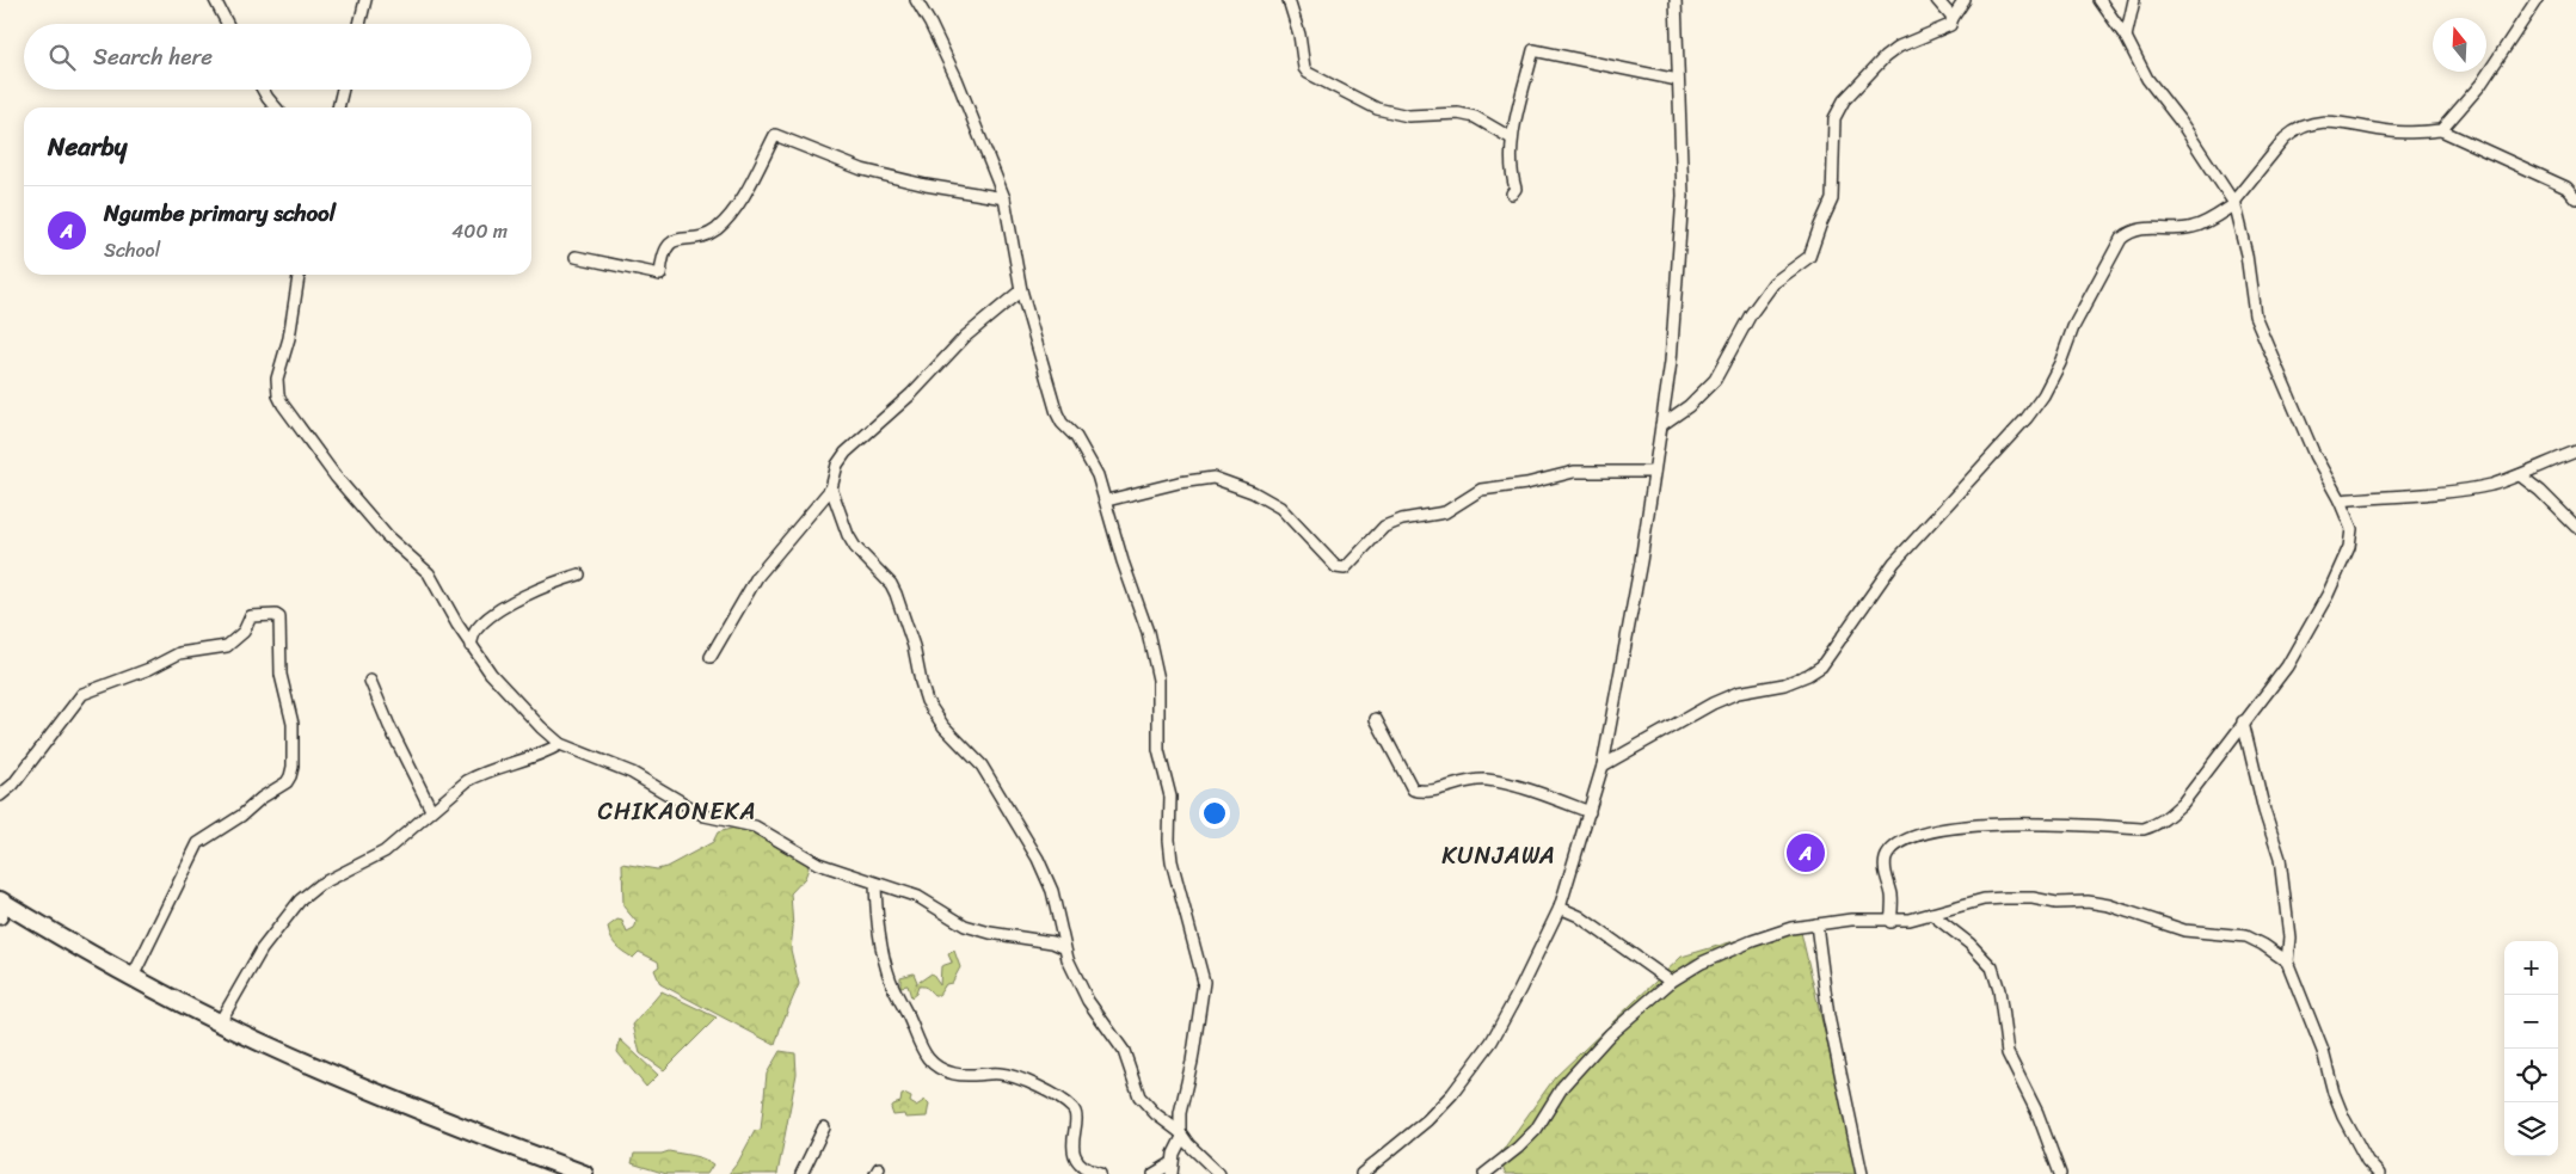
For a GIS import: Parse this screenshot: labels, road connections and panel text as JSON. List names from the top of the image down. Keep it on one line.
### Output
{"districts":["CHIKAONEKA","KUNJAWA"],"north":"top","page":{"search":"Search here","heading":"Nearby","list":[{"mark":"A","name":"Ngumbe primary school","note":"School","value":"400 m"}],"pins":"A","map_buttons":["+","−"]}}
